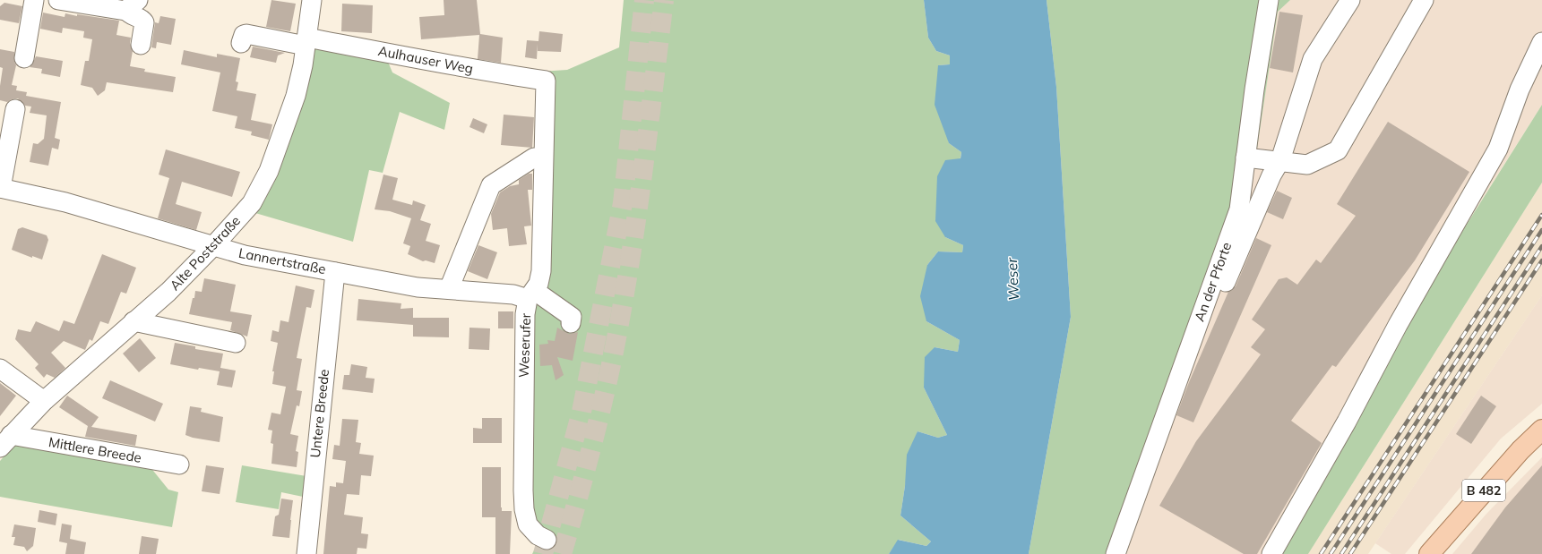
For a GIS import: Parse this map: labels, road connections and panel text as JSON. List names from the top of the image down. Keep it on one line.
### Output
{"streets":{"main road":["B 482"],"street":["Aulhauser Weg","Alte Poststraße","Lannertstraße","An der Pforte","Weserufer","Untere Breede","Mittlere Breede"]},"crossings":[["Aulhauser Weg","Alte Poststraße"],["Aulhauser Weg","Weserufer"],["Alte Poststraße","Lannertstraße"],["Alte Poststraße","Mittlere Breede"],["Lannertstraße","Weserufer"],["Lannertstraße","Untere Breede"]],"water":["Weser"]}
